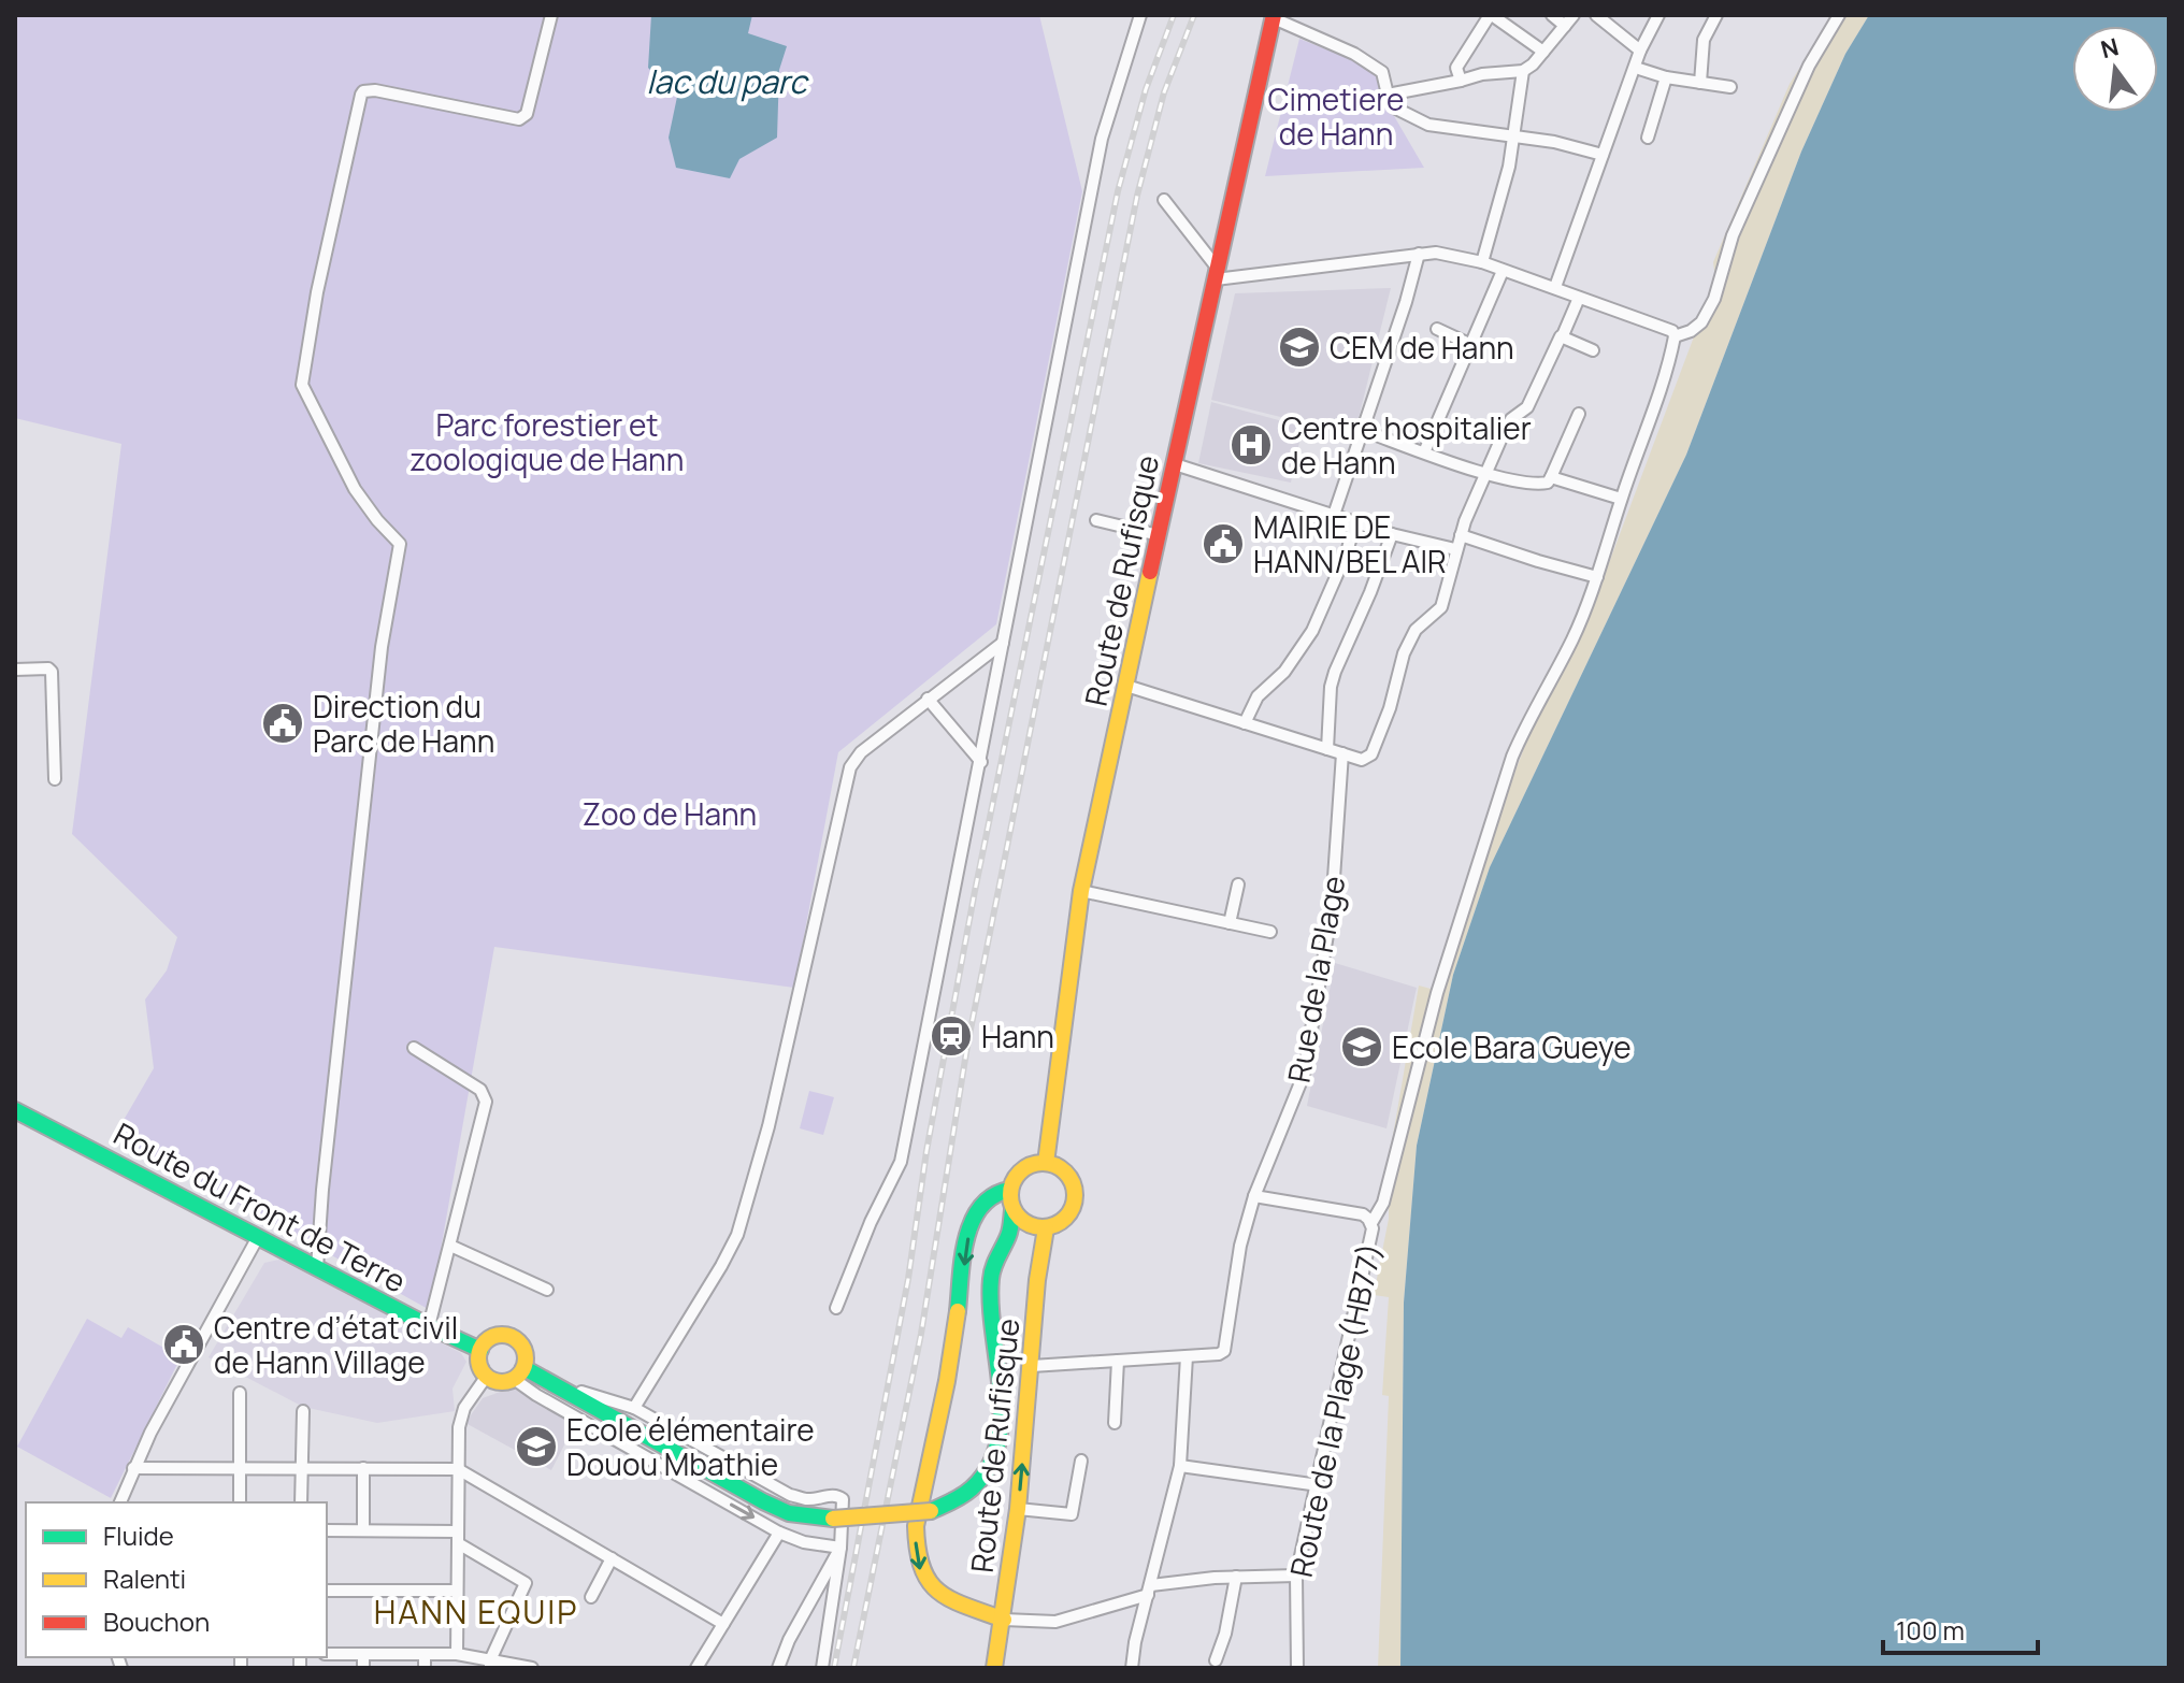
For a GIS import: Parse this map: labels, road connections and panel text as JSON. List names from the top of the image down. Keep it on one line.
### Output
{"streets":{"main road":["Route de Rufisque","Route du Front de Terre"],"street":["Rue de la Plage","Route de la Plage (HB77)"]},"crossings":[["Rue de la Plage","Route de la Plage (HB77)"]],"districts":["HANN EQUIP"],"water":["lac du parc"],"parks":["Cimetiere de Hann","Parc forestier et zoologique de Hann","Zoo de Hann"],"places":{"school or university":["CEM de Hann","Ecole Bara Gueye","Ecole élémentaire Douou Mbathie"],"hospital":["Centre hospitalier de Hann"],"public building":["MAIRIE DE HANN/BEL AIR","Direction du Parc de Hann","Centre d’état civil de Hann Village"],"station":["Hann"]},"legend":["Fluide","Ralenti","Bouchon"],"scale_bar":"100 m","north":"top"}
